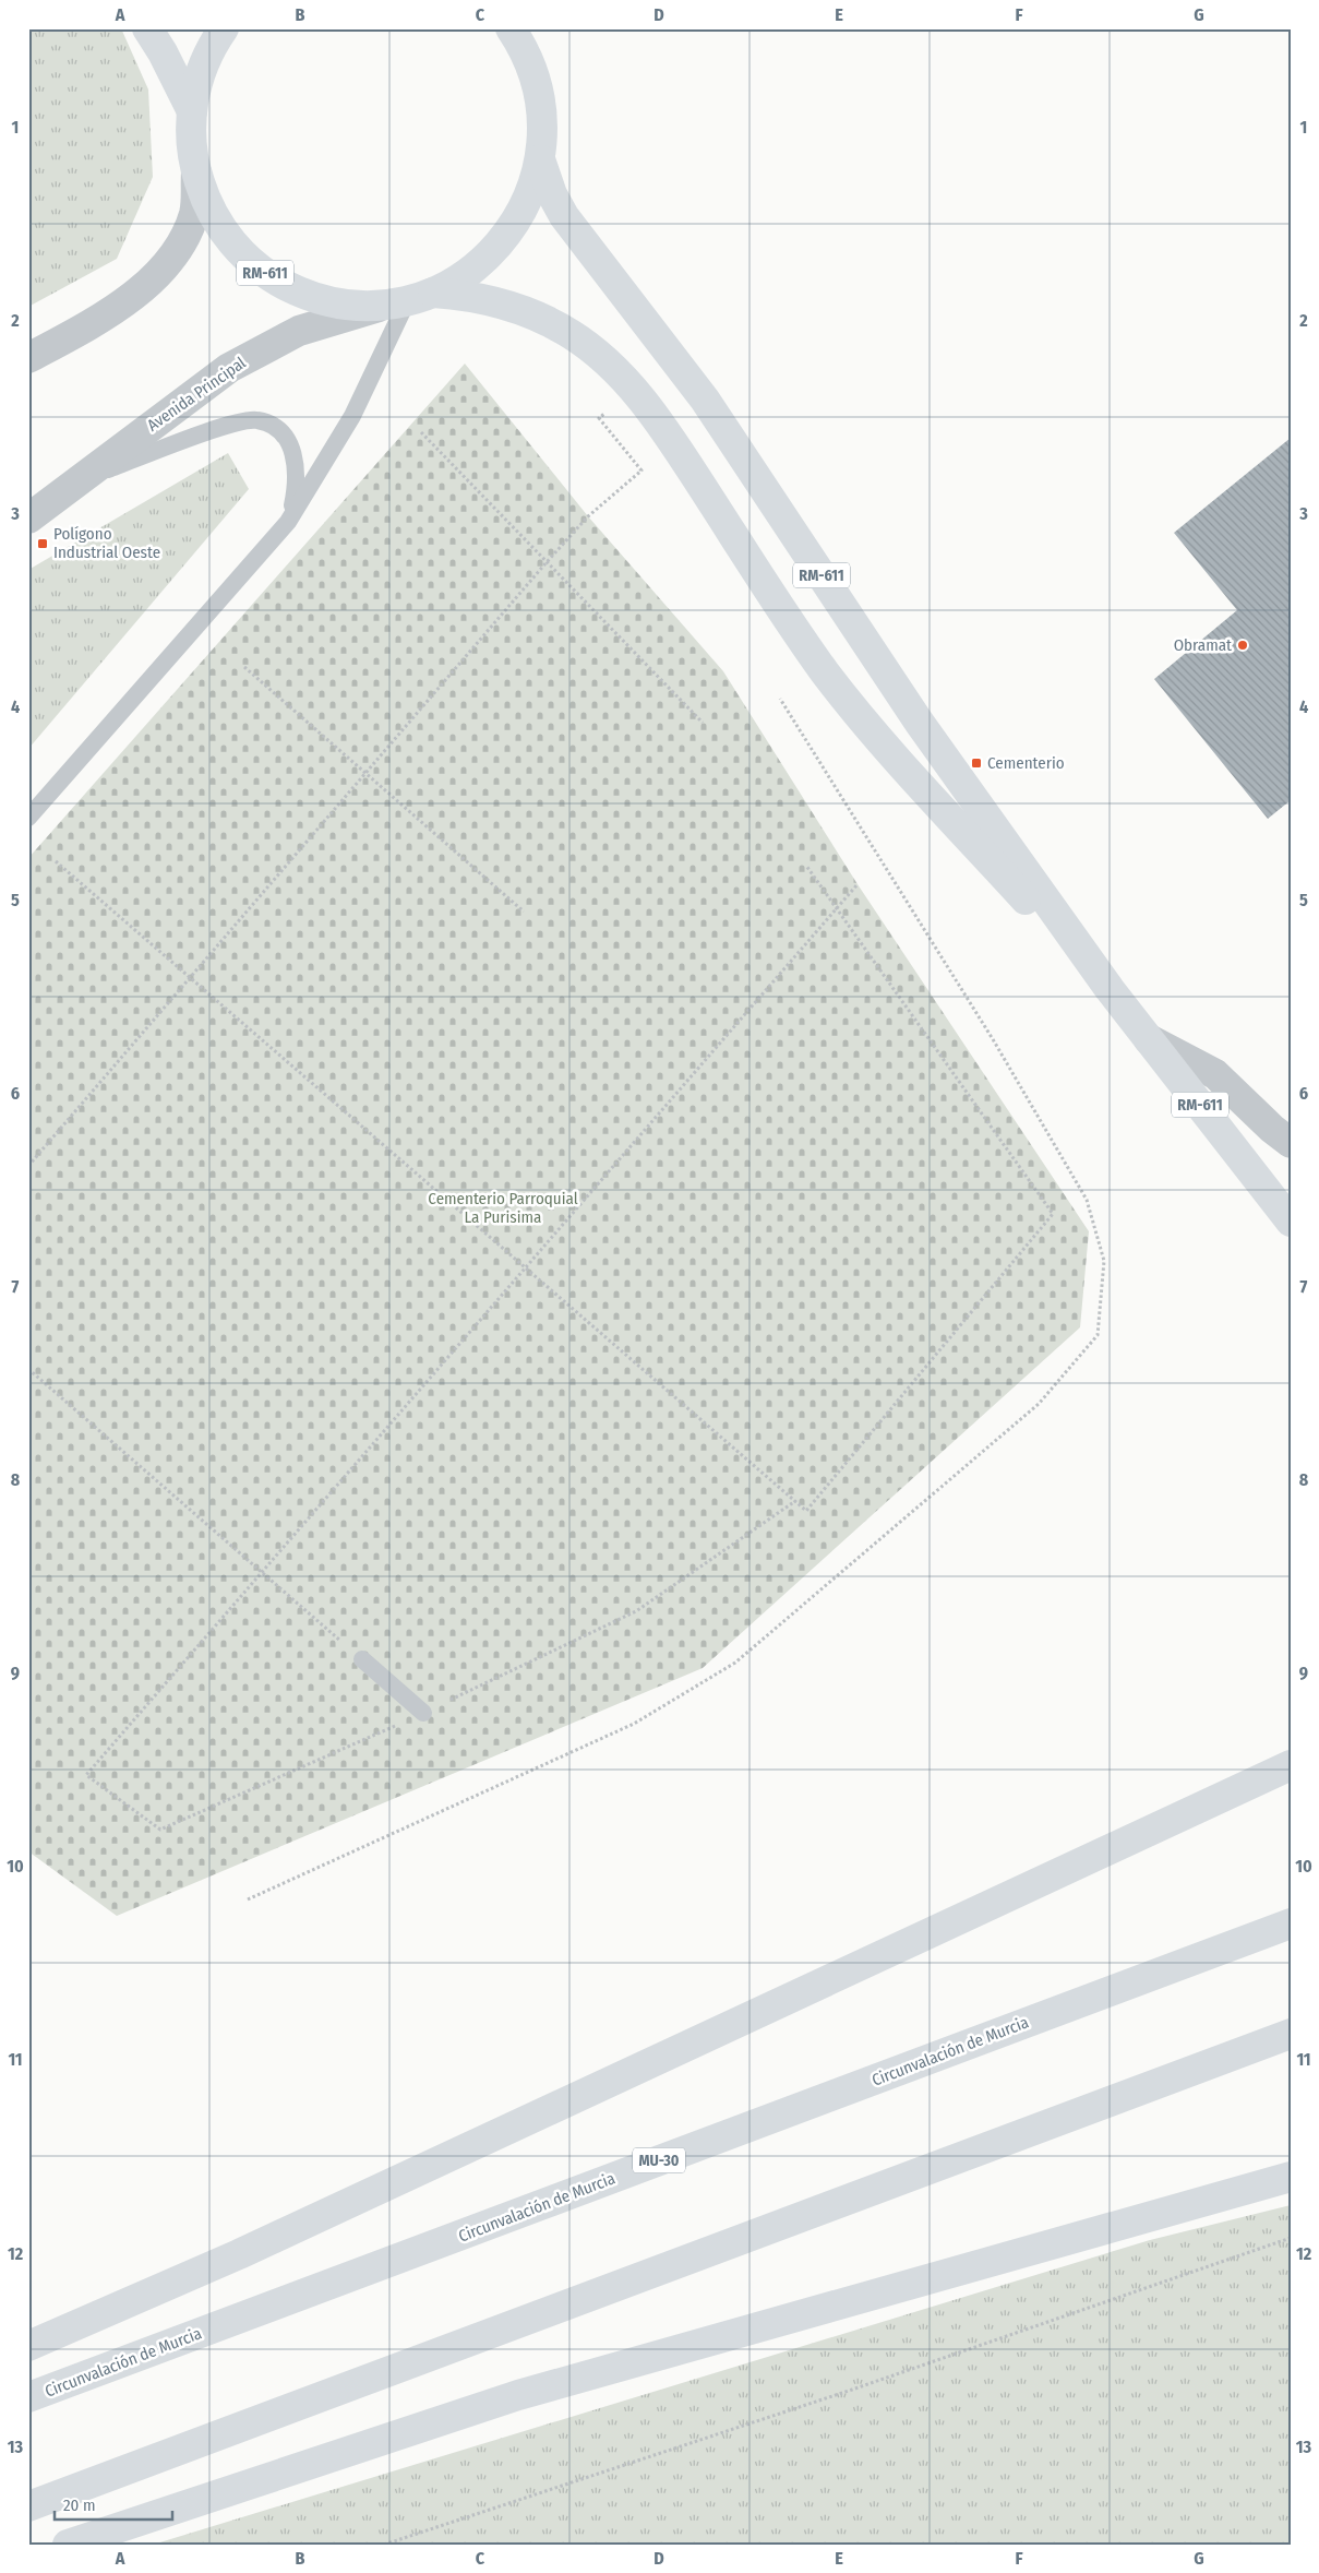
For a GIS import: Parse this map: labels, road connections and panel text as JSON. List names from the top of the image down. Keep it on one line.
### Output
{"streets":{"main road":["RM-611","Circunvalación de Murcia","MU-30"],"street":["Avenida Principal"]},"crossings":[["RM-611","Avenida Principal"]],"parks":["Cementerio Parroquial La Purisima"],"places":{"transit":["Polígono Industrial Oeste","Cementerio"],"other":["Obramat"]},"scale_bar":"20 m","grid":{"columns":["A","B","C","D","E","F","G"],"rows":["1","2","3","4","5","6","7","8","9","10","11","12","13"]}}
